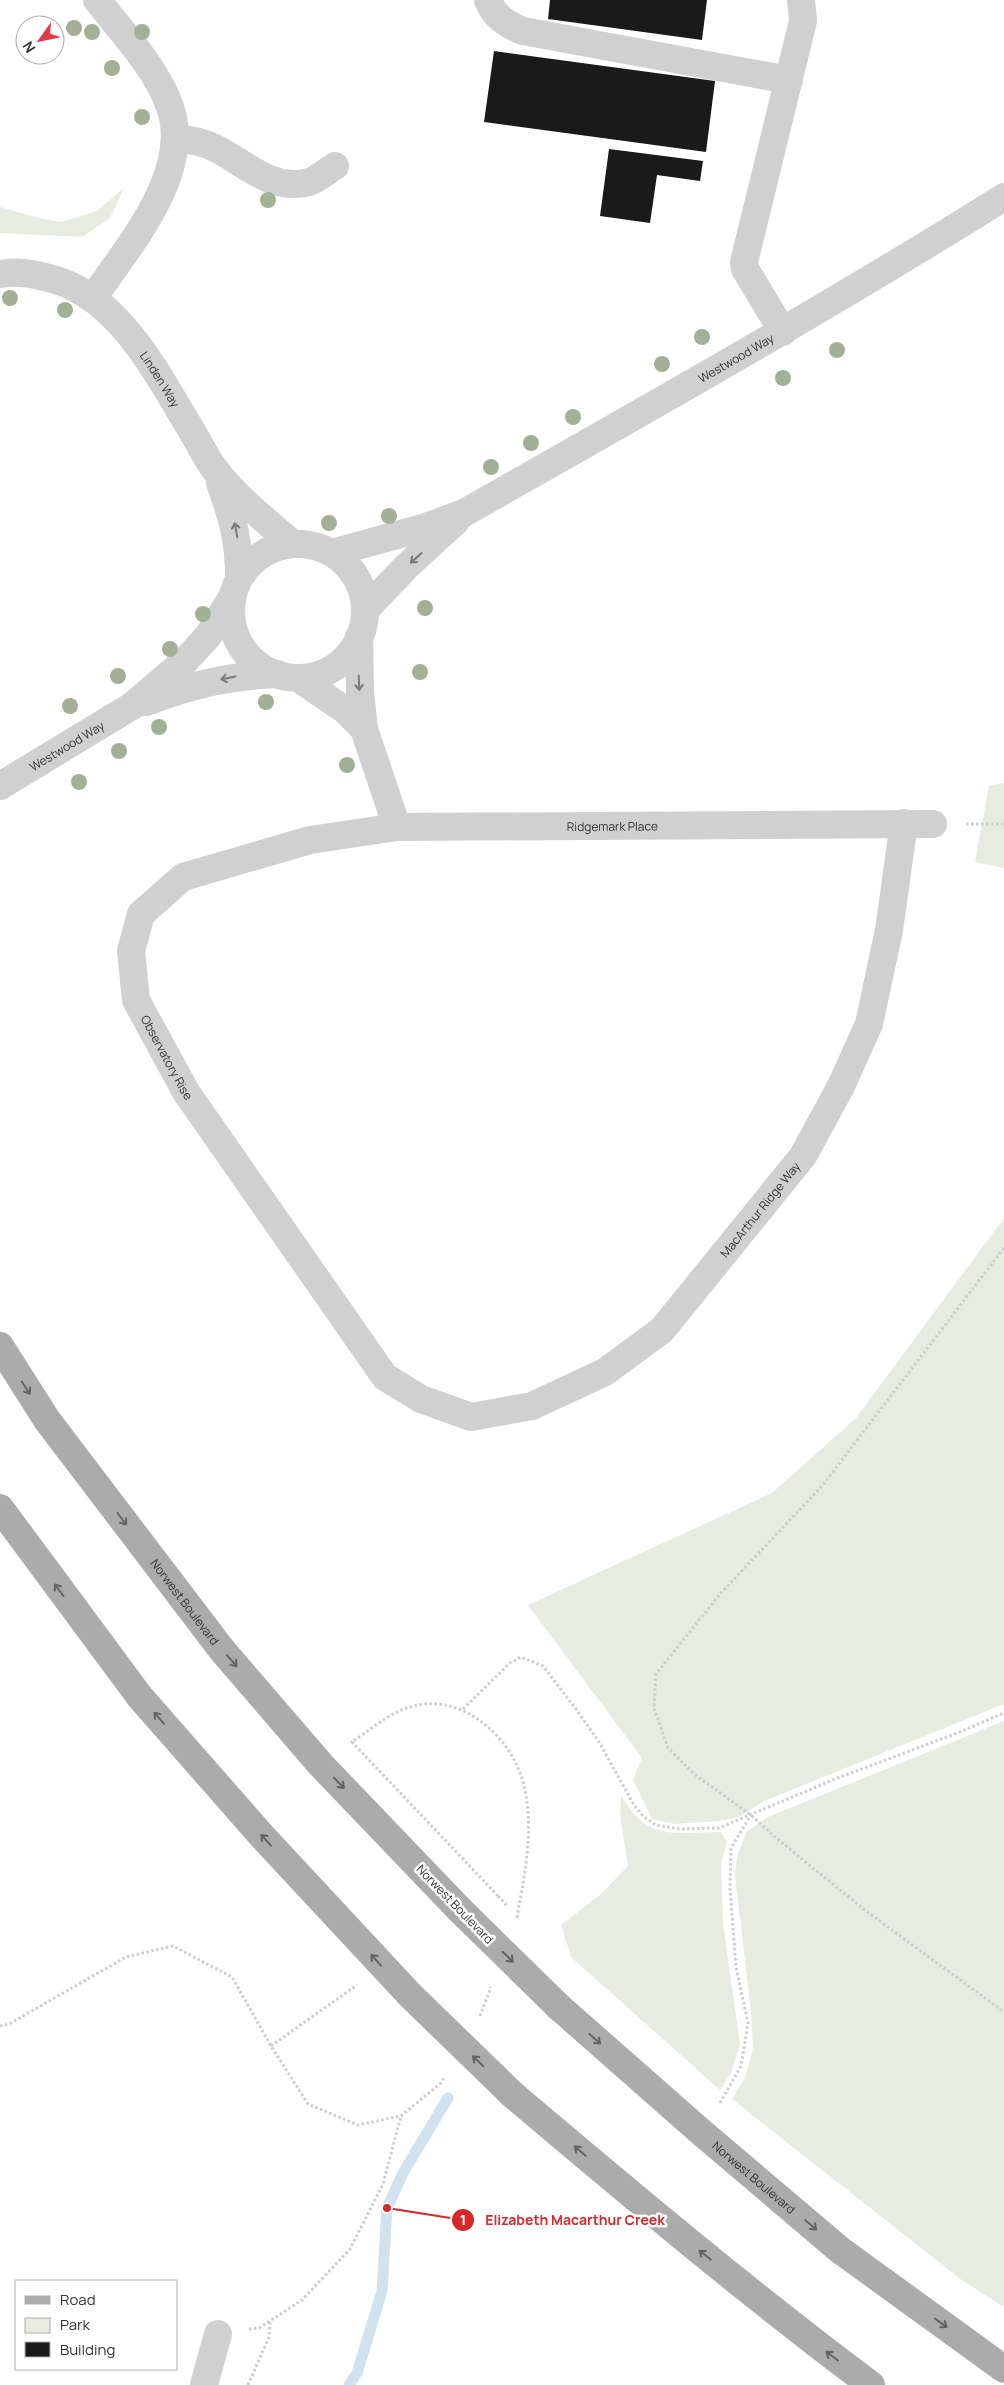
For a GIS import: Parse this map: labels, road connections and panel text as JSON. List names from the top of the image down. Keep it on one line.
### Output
{"streets":{"main road":["Norwest Boulevard"],"street":["Westwood Way","Linden Way","Ridgemark Place","Observatory Rise","MacArthur Ridge Way"]},"crossings":[["Westwood Way","Linden Way"],["Ridgemark Place","Observatory Rise"],["Ridgemark Place","MacArthur Ridge Way"],["Observatory Rise","MacArthur Ridge Way"]],"places":["Elizabeth Macarthur Creek"],"legend":["Road","Park","Building"],"north":"bottom left"}
